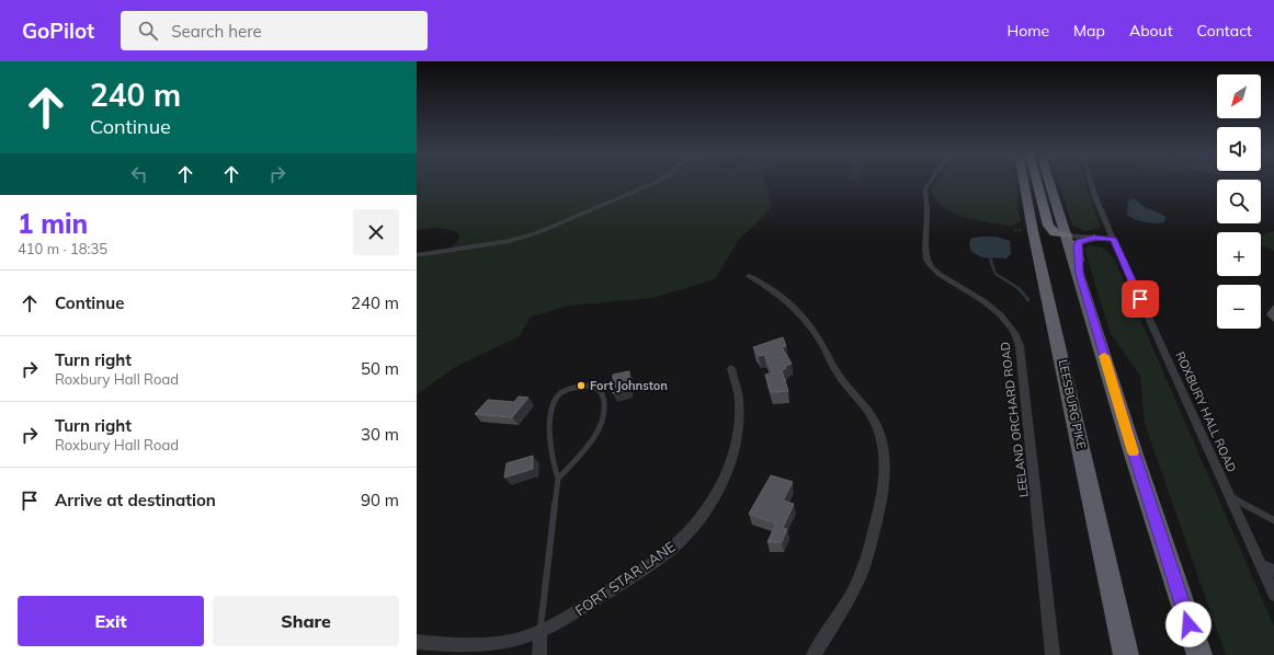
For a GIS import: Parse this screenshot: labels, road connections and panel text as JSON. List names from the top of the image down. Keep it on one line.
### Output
{"streets":{"highway":["LEESBURG PIKE"],"street":["ROXBURY HALL ROAD","LEELAND ORCHARD ROAD","FORT STAR LANE"]},"places":["Fort Johnston"],"north":"bottom left","page":{"header":"GoPilot","search":"Search here","nav":["Home","Map","About","Contact"],"turn":["240 m","Continue"],"map_buttons":["+","−"],"heading":["1 min","410 m · 18:35"],"list":[{"name":"Continue","value":"240 m"},{"name":"Turn right","note":"Roxbury Hall Road","value":"50 m"},{"name":"Turn right","note":"Roxbury Hall Road","value":"30 m"},{"name":"Arrive at destination","value":"90 m"}],"buttons":["Exit","Share"]}}
